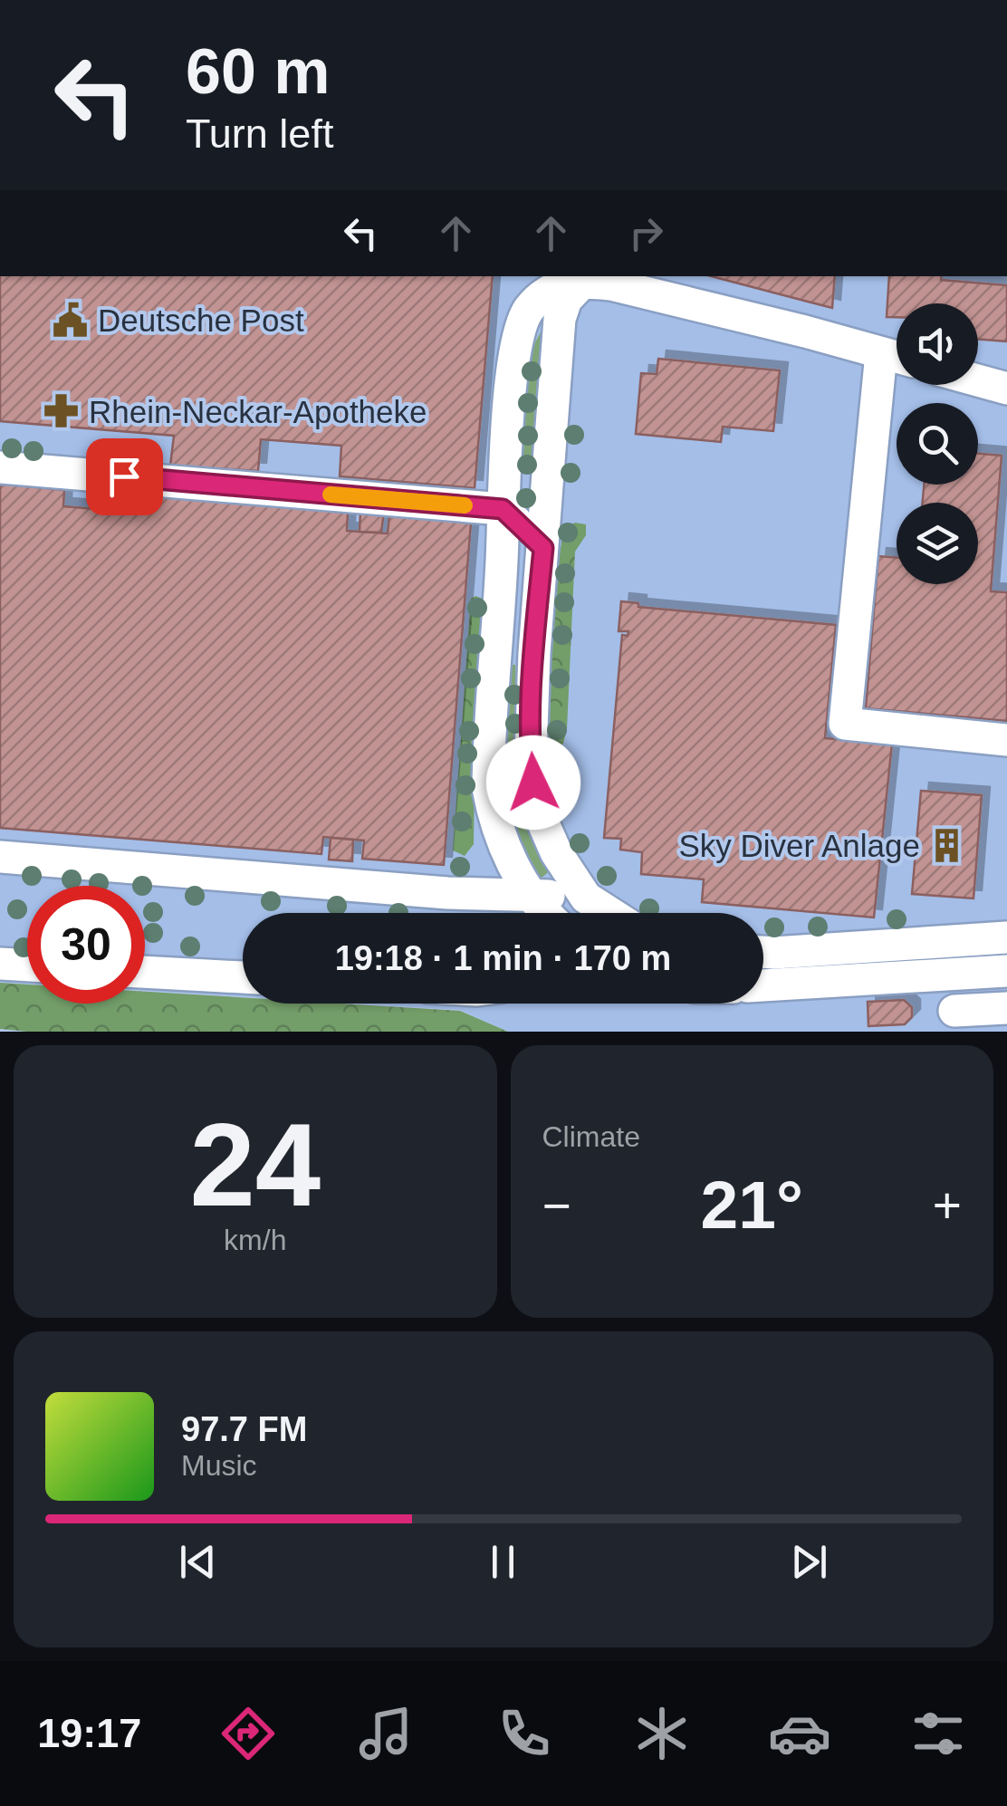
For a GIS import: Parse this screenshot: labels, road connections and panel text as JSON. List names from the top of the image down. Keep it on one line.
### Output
{"places":{"public building":["Deutsche Post"],"pharmacy":["Rhein-Neckar-Apotheke"],"building":["Sky Diver Anlage"]},"page":{"turn":["60 m","Turn left"],"limit":"30","trip":"19:18 · 1 min · 170 m","tile":[["24","km/h"],"Climate"],"heat":["−","21°","+"],"song":["97.7 FM","Music"],"tabs":"19:17"}}
